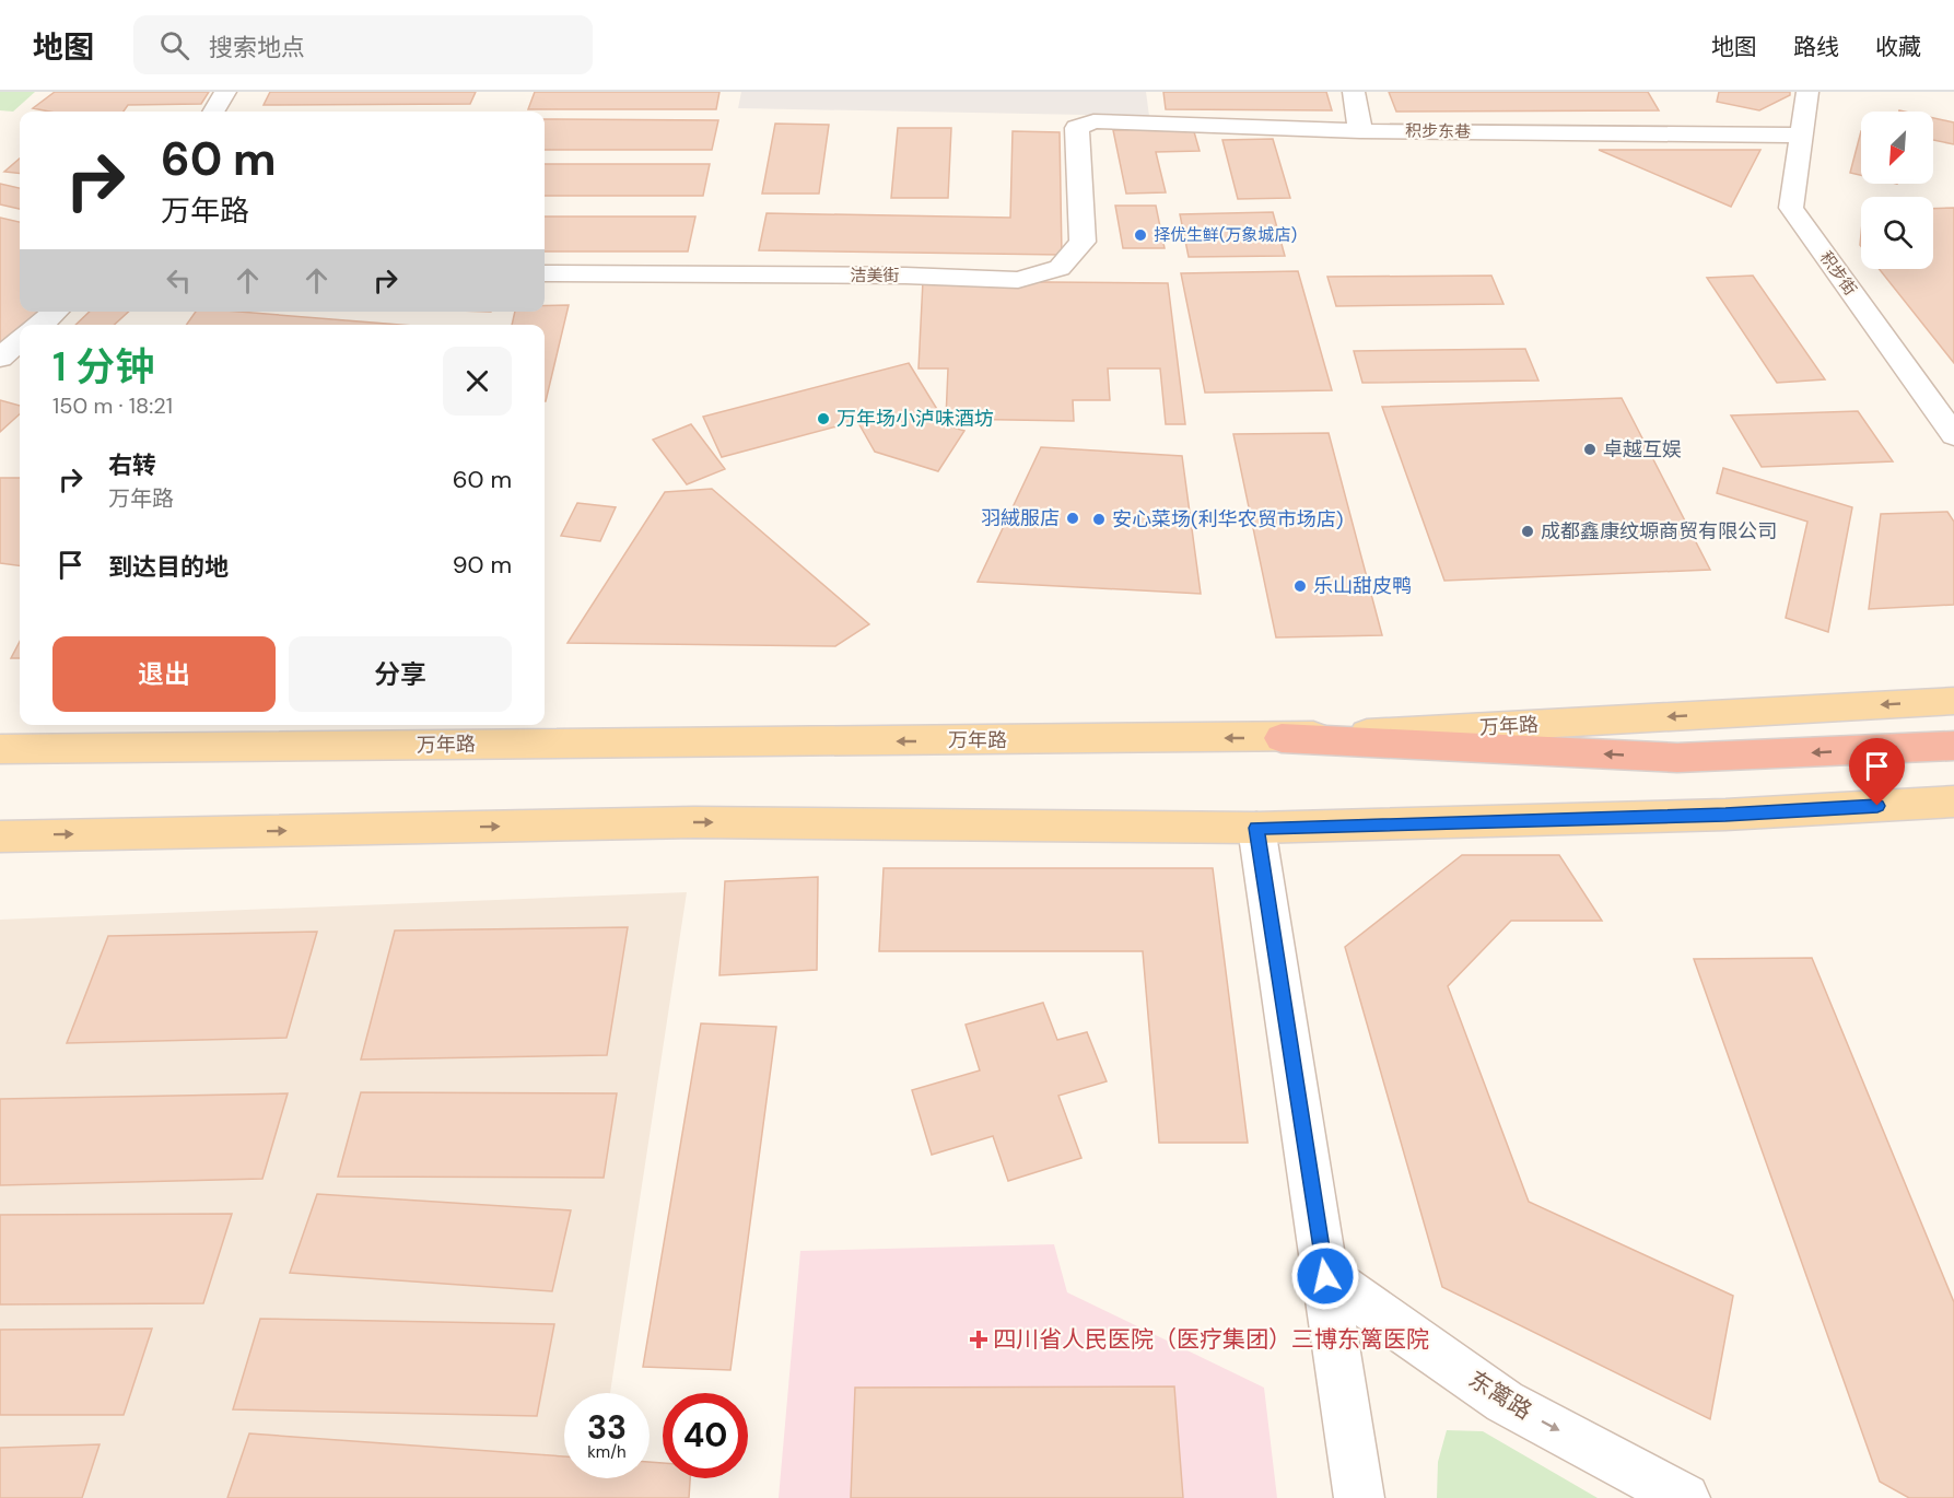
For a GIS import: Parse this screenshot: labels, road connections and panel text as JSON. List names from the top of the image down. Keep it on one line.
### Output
{"streets":{"main road":["万年路"],"street":["积步东巷","积步街","洁美街","东篱路"]},"crossings":[["积步东巷","积步街"],["积步东巷","洁美街"]],"one_way":["东篱路"],"places":{"other":["择优生鲜(万象城店)","万年场小泸味酒坊","卓越互娱","羽絨服店","安心菜场(利华农贸市场店)","成都鑫康纹塬商贸有限公司","乐山甜皮鸭"],"health":["四川省人民医院（医疗集团）三博东篱医院"]},"north":"bottom left","page":{"header":"地图","search":"搜索地点","nav":["地图","路线","收藏"],"turn":["60 m","万年路"],"heading":["1 分钟","150 m · 18:21"],"list":[{"name":"右转","note":"万年路","value":"60 m"},{"name":"到达目的地","value":"90 m"}],"buttons":["退出","分享"],"speed":"33 km/h","limit":"40"}}
